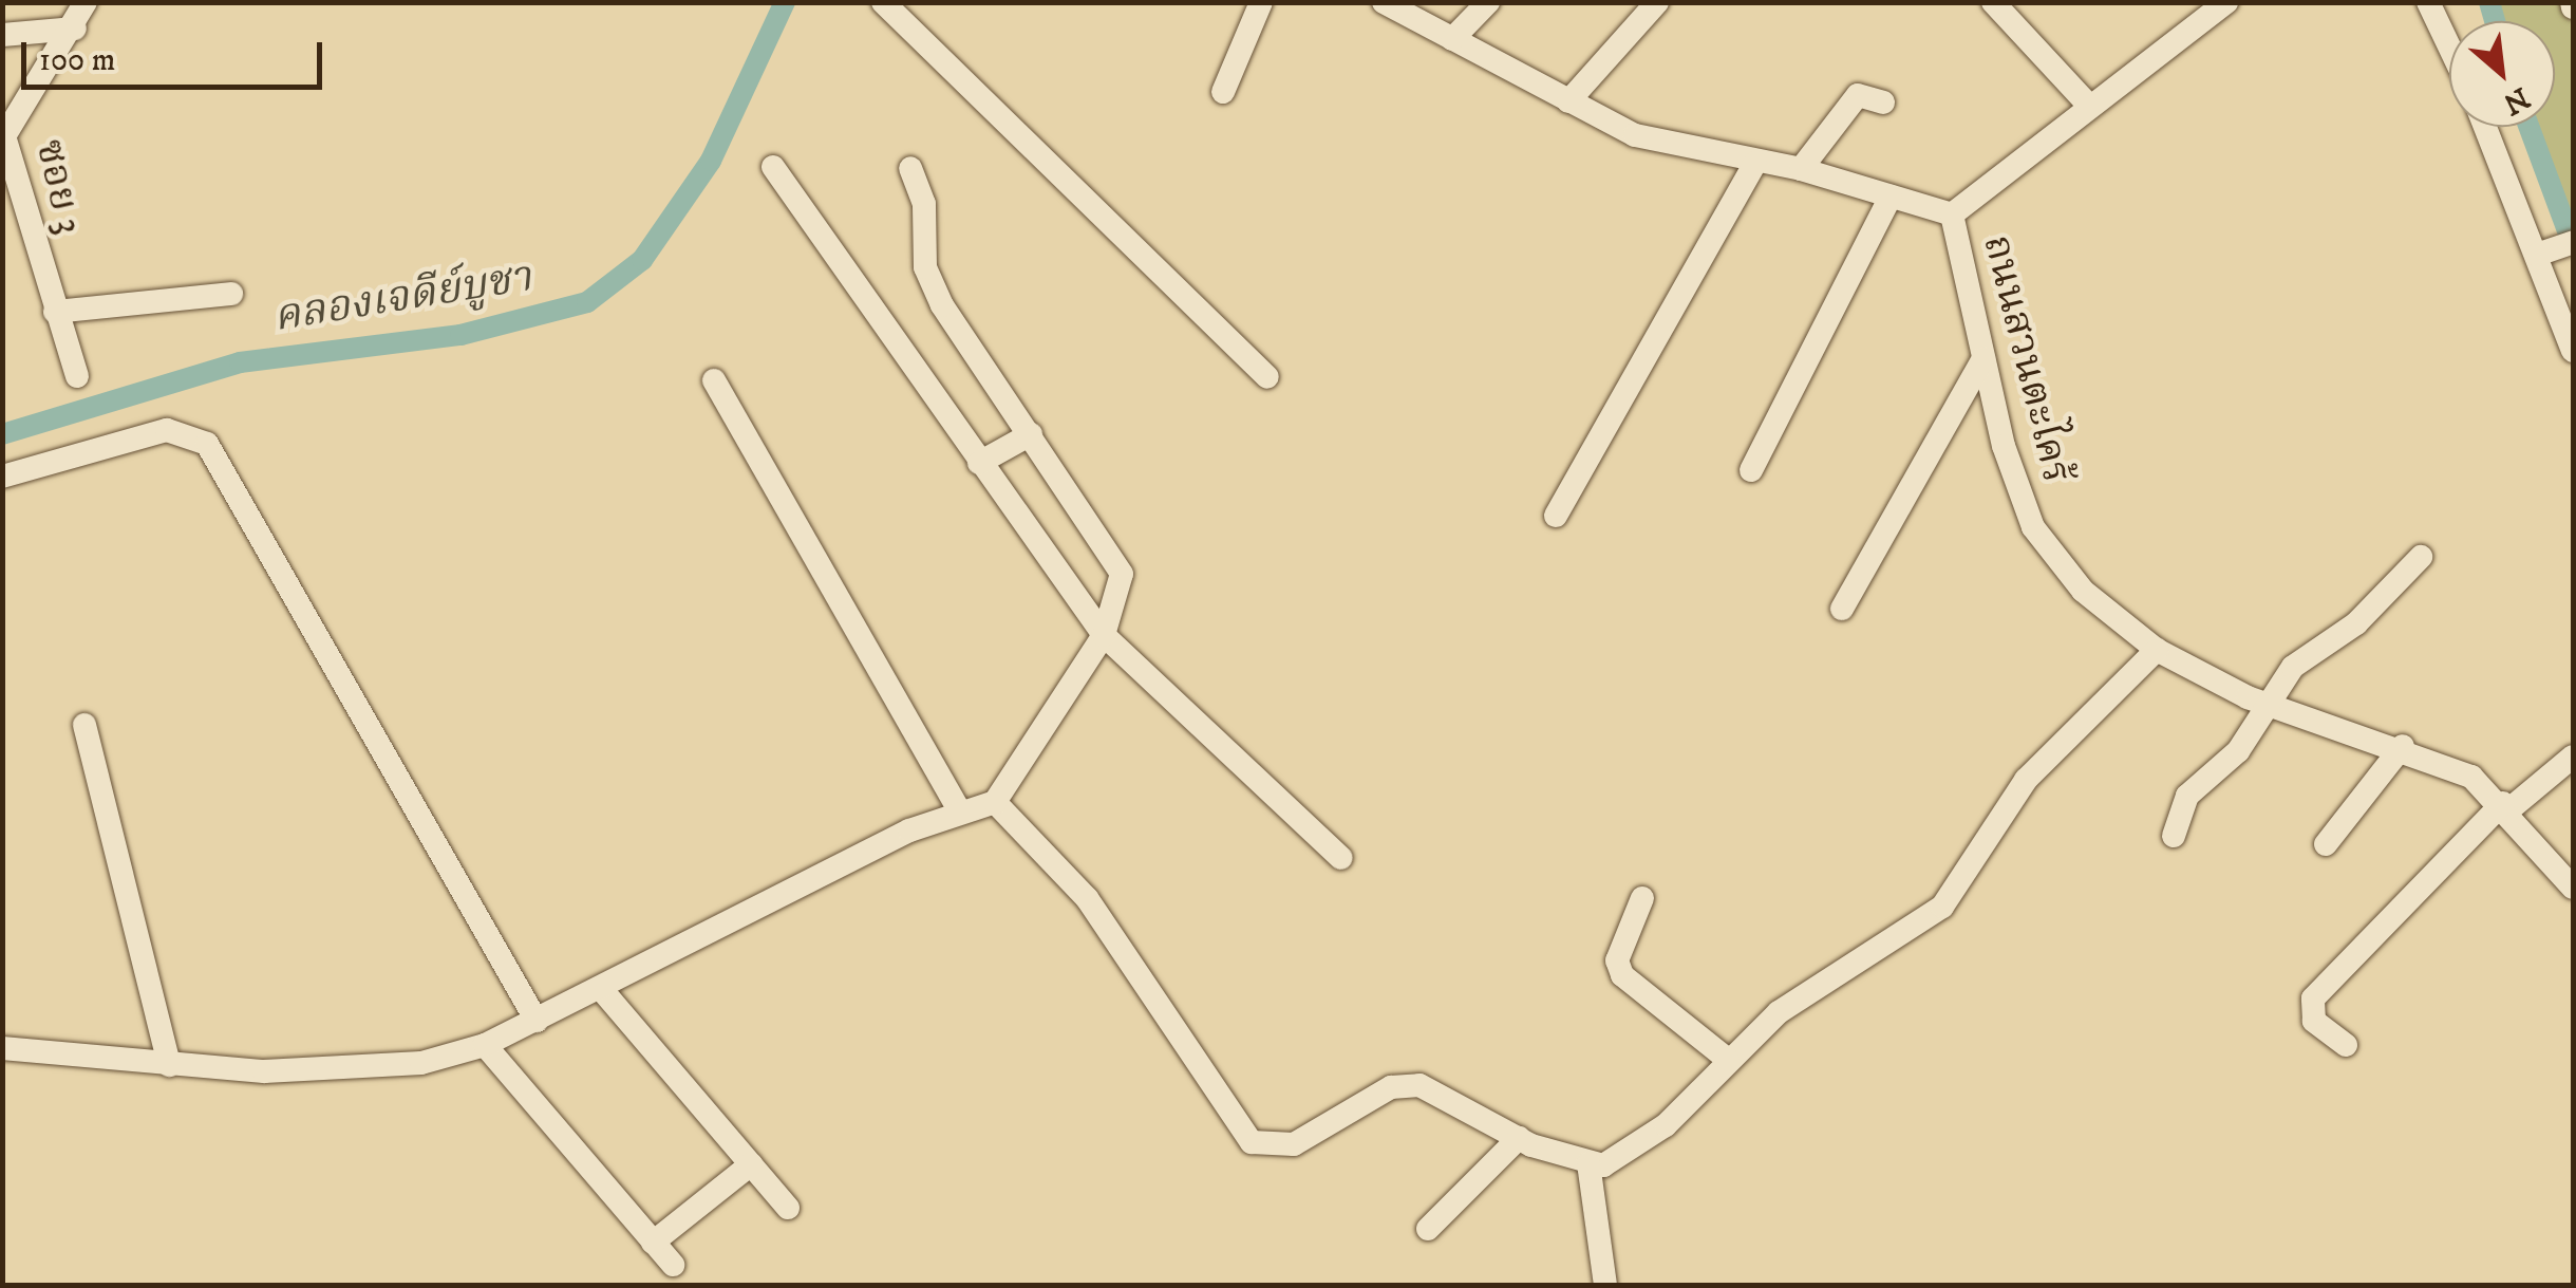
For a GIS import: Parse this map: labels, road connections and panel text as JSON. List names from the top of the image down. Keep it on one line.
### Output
{"streets":{"street":["ซอย 3","ถนนสวนตะไคร้"]},"water":["คลองเจดีย์บูชา"],"scale_bar":"100 m","north":"bottom right"}
